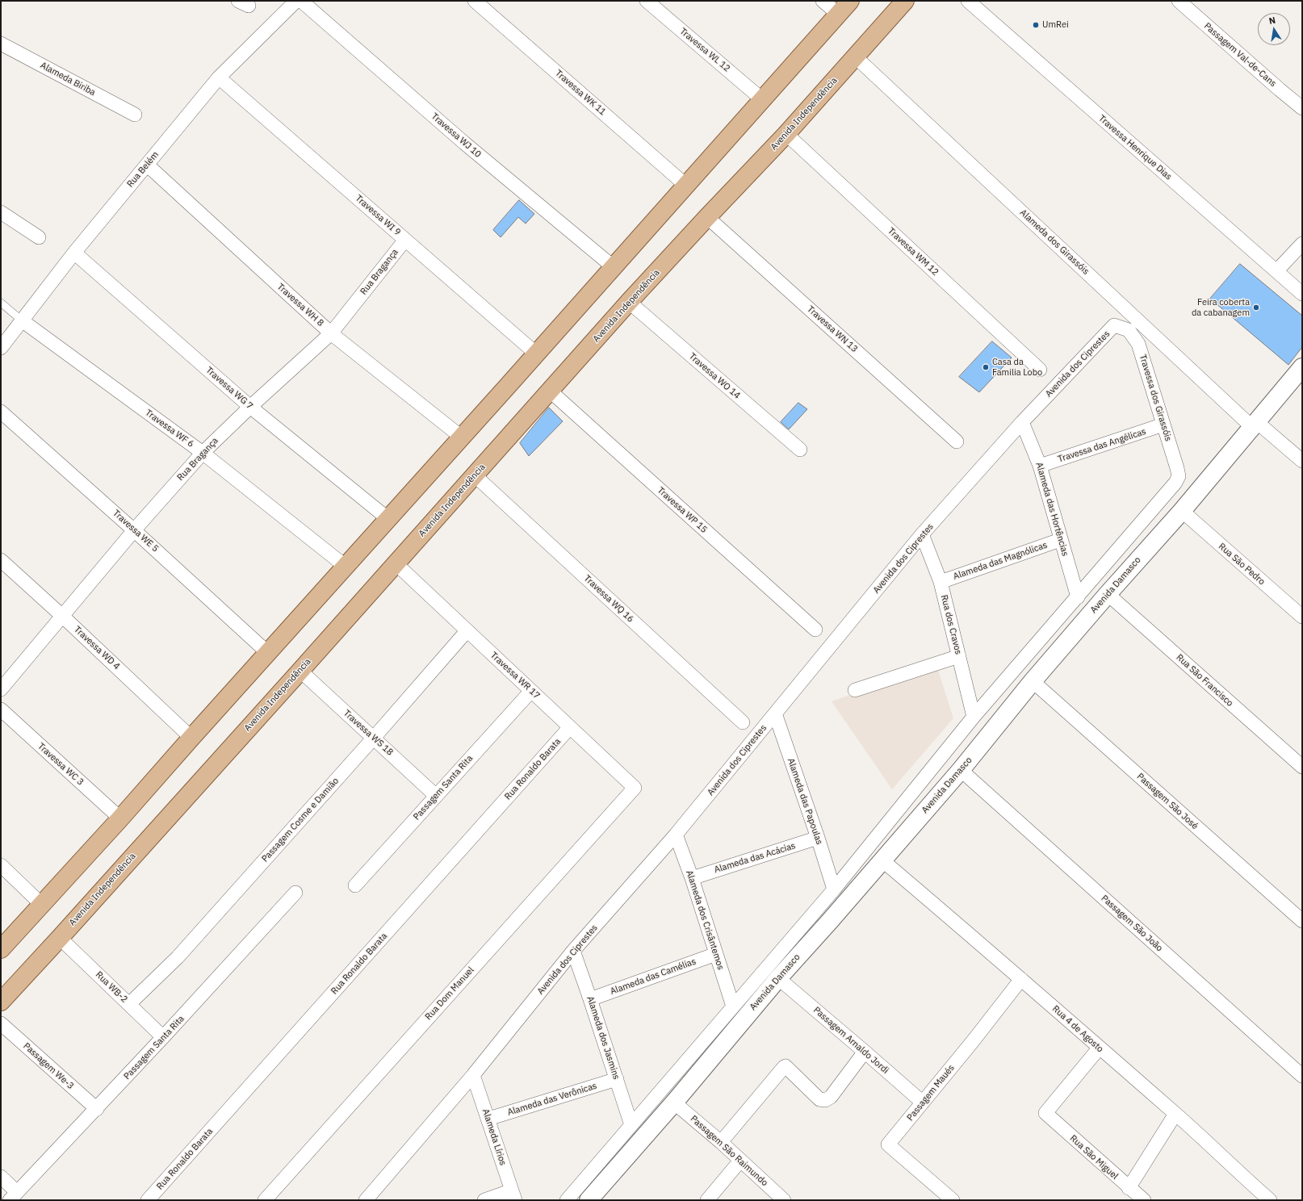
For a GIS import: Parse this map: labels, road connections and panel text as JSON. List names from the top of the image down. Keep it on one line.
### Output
{"streets":{"main road":["Avenida Independência"],"street":["Travessa WL 12","Passagem Val-de-Cans","Alameda Biriba","Travessa WK 11","Travessa WJ 10","Travessa Henrique Dias","Rua Belém","Travessa WI 9","Alameda dos Girassóis","Travessa WM 12","Rua Bragança","Travessa WH 8","Travessa WN 13","Avenida dos Ciprestes","Travessa WO 14","Travessa WG 7","Travessa dos Girassóis","Travessa WF 6","Travessa das Angélicas","Alameda das Hortências","Travessa WP 15","Travessa WE 5","Alameda das Magnólicas","Rua São Pedro","Avenida Damasco","Travessa WQ 16","Rua dos Cravos","Travessa WD 4","Travessa WR 17","Rua São Francisco","Travessa WS 18","Travessa WC 3","Rua Ronaldo Barata","Passagem Santa Rita","Alameda das Papoulas","Passagem São José","Passagem Cosme e Damião","Alameda das Acácias","Alameda dos Crisântemos","Passagem São João","Alameda das Camélias","Rua WB-2","Rua Dom Manuel","Rua 4 de Agosto","Alameda dos Jasmins","Passagem Arnaldo Jordi","Passagem We-3","Passagem Maués","Alameda das Verônicas","Alameda Lírios","Passagem São Raimundo","Rua São Miguel"]},"crossings":[["Avenida Independência","Alameda dos Girassóis"],["Avenida Independência","Travessa WM 12"],["Avenida Independência","Travessa WN 13"],["Avenida Independência","Travessa WO 14"],["Avenida Independência","Travessa WP 15"],["Avenida Independência","Travessa WQ 16"],["Avenida Independência","Travessa WR 17"],["Avenida Independência","Travessa WS 18"],["Avenida Independência","Rua WB-2"],["Rua Belém","Travessa WI 9"],["Rua Belém","Travessa WH 8"],["Rua Belém","Travessa WG 7"],["Rua Belém","Travessa WF 6"],["Travessa WI 9","Rua Bragança"],["Alameda dos Girassóis","Avenida Damasco"],["Rua Bragança","Travessa WH 8"],["Rua Bragança","Travessa WG 7"],["Rua Bragança","Travessa WF 6"],["Rua Bragança","Travessa WE 5"],["Rua Bragança","Travessa WD 4"],["Avenida dos Ciprestes","Travessa dos Girassóis"],["Avenida dos Ciprestes","Alameda das Hortências"],["Avenida dos Ciprestes","Rua dos Cravos"],["Avenida dos Ciprestes","Alameda das Papoulas"],["Avenida dos Ciprestes","Alameda dos Crisântemos"],["Avenida dos Ciprestes","Alameda dos Jasmins"],["Avenida dos Ciprestes","Alameda Lírios"],["Travessa dos Girassóis","Travessa das Angélicas"],["Travessa dos Girassóis","Avenida Damasco"],["Travessa das Angélicas","Alameda das Hortências"],["Alameda das Hortências","Alameda das Magnólicas"],["Alameda das Hortências","Avenida Damasco"],["Alameda das Magnólicas","Rua dos Cravos"],["Rua São Pedro","Avenida Damasco"],["Avenida Damasco","Rua dos Cravos"],["Avenida Damasco","Rua São Francisco"],["Avenida Damasco","Alameda das Papoulas"],["Avenida Damasco","Passagem São José"],["Avenida Damasco","Alameda dos Crisântemos"],["Avenida Damasco","Passagem São João"],["Avenida Damasco","Rua 4 de Agosto"],["Avenida Damasco","Alameda dos Jasmins"],["Avenida Damasco","Passagem Arnaldo Jordi"],["Avenida Damasco","Passagem São Raimundo"],["Travessa WR 17","Rua Ronaldo Barata"],["Travessa WR 17","Passagem Santa Rita"],["Travessa WR 17","Passagem Cosme e Damião"],["Travessa WR 17","Rua Dom Manuel"],["Travessa WS 18","Passagem Santa Rita"],["Travessa WS 18","Passagem Cosme e Damião"],["Passagem Santa Rita","Rua WB-2"],["Passagem Santa Rita","Passagem We-3"],["Alameda das Papoulas","Alameda das Acácias"],["Passagem Cosme e Damião","Rua WB-2"],["Alameda das Acácias","Alameda dos Crisântemos"],["Alameda dos Crisântemos","Alameda das Camélias"],["Alameda das Camélias","Alameda dos Jasmins"],["Rua 4 de Agosto","Passagem Maués"],["Rua 4 de Agosto","Rua São Miguel"],["Alameda dos Jasmins","Alameda das Verônicas"],["Passagem Arnaldo Jordi","Passagem Maués"],["Alameda das Verônicas","Alameda Lírios"]],"places":["UmRei","Feira coberta da cabanagem","Casa da Familia Lobo"],"north":"top"}
